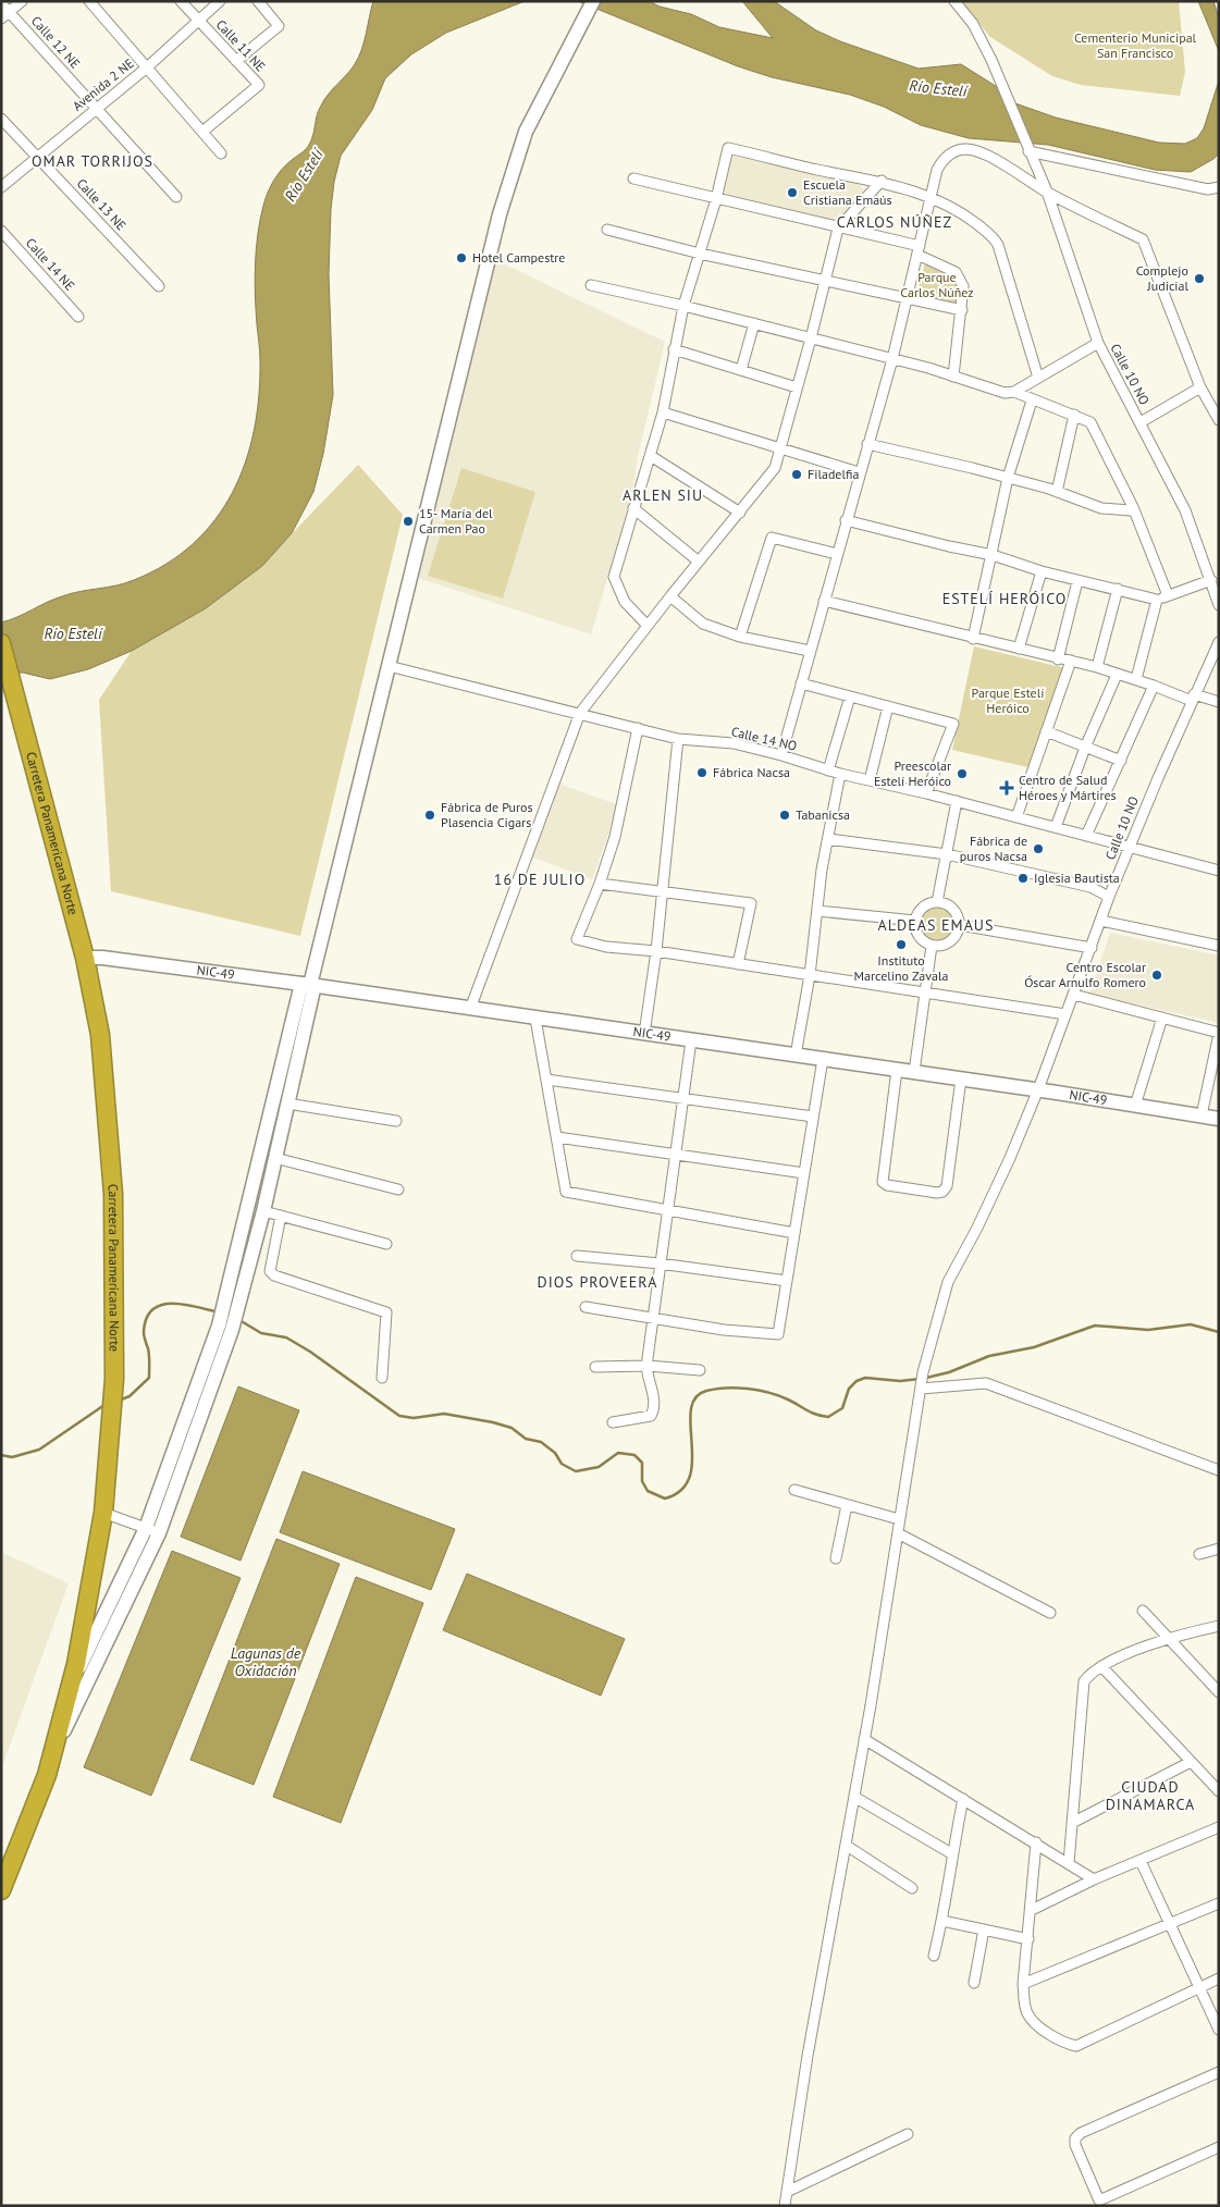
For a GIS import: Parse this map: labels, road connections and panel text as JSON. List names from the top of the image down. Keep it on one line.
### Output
{"streets":{"highway":["Carretera Panamericana Norte"],"street":["Calle 12 NE","Calle 11 NE","Avenida 2 NE","Calle 13 NE","Calle 14 NE","Calle 10 NO","Calle 14 NO","NIC-49"]},"crossings":[["Calle 12 NE","Avenida 2 NE"],["Calle 11 NE","Avenida 2 NE"],["Avenida 2 NE","Calle 13 NE"],["Calle 10 NO","Calle 14 NO"],["Calle 10 NO","NIC-49"],["Carretera Panamericana Norte","NIC-49"]],"districts":["OMAR TORRIJOS","CARLOS NÚÑEZ","ARLEN SIU","ESTELÍ HERÓICO","16 DE JULIO","ALDEAS EMAUS","DIOS PROVEERA","CIUDAD DINAMARCA"],"water":["Río Estelí","Lagunas de Oxidación"],"parks":["Cementerio Municipal San Francisco","Parque Carlos Núñez","Parque Estelí Heróico"],"places":{"other":["Escuela Cristiana Emaús","Hotel Campestre","Complejo Judicial","Filadelfia","15- María del Carmen Pao","Fábrica Nacsa","Preescolar Estelí Heróico","Fábrica de Puros Plasencia Cigars","Tabanicsa","Fábrica de puros Nacsa","Iglesia Bautista","Instituto Marcelino Zavala","Centro Escolar Óscar Arnulfo Romero"],"health":["Centro de Salud Héroes y Mártires"]}}
